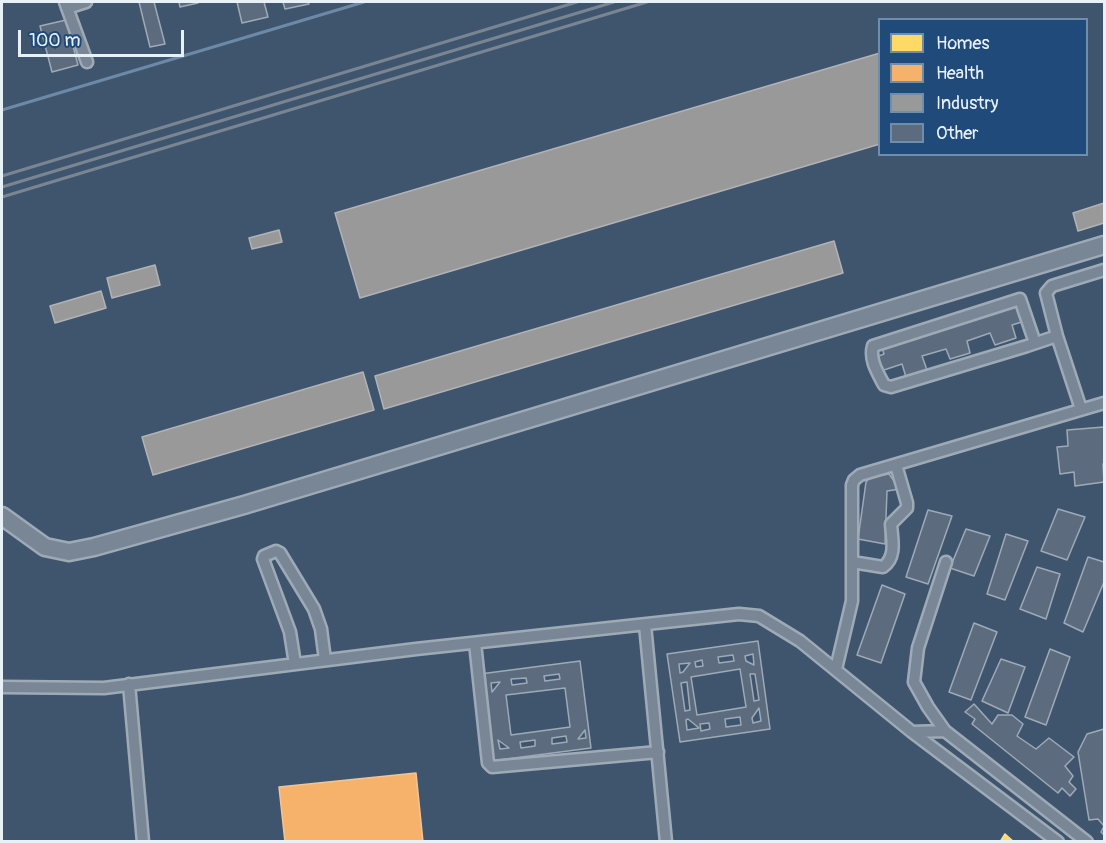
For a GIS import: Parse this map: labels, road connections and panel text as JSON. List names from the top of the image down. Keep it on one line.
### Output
{"legend":["Homes","Health","Industry","Other"],"scale_bar":"100 m"}
